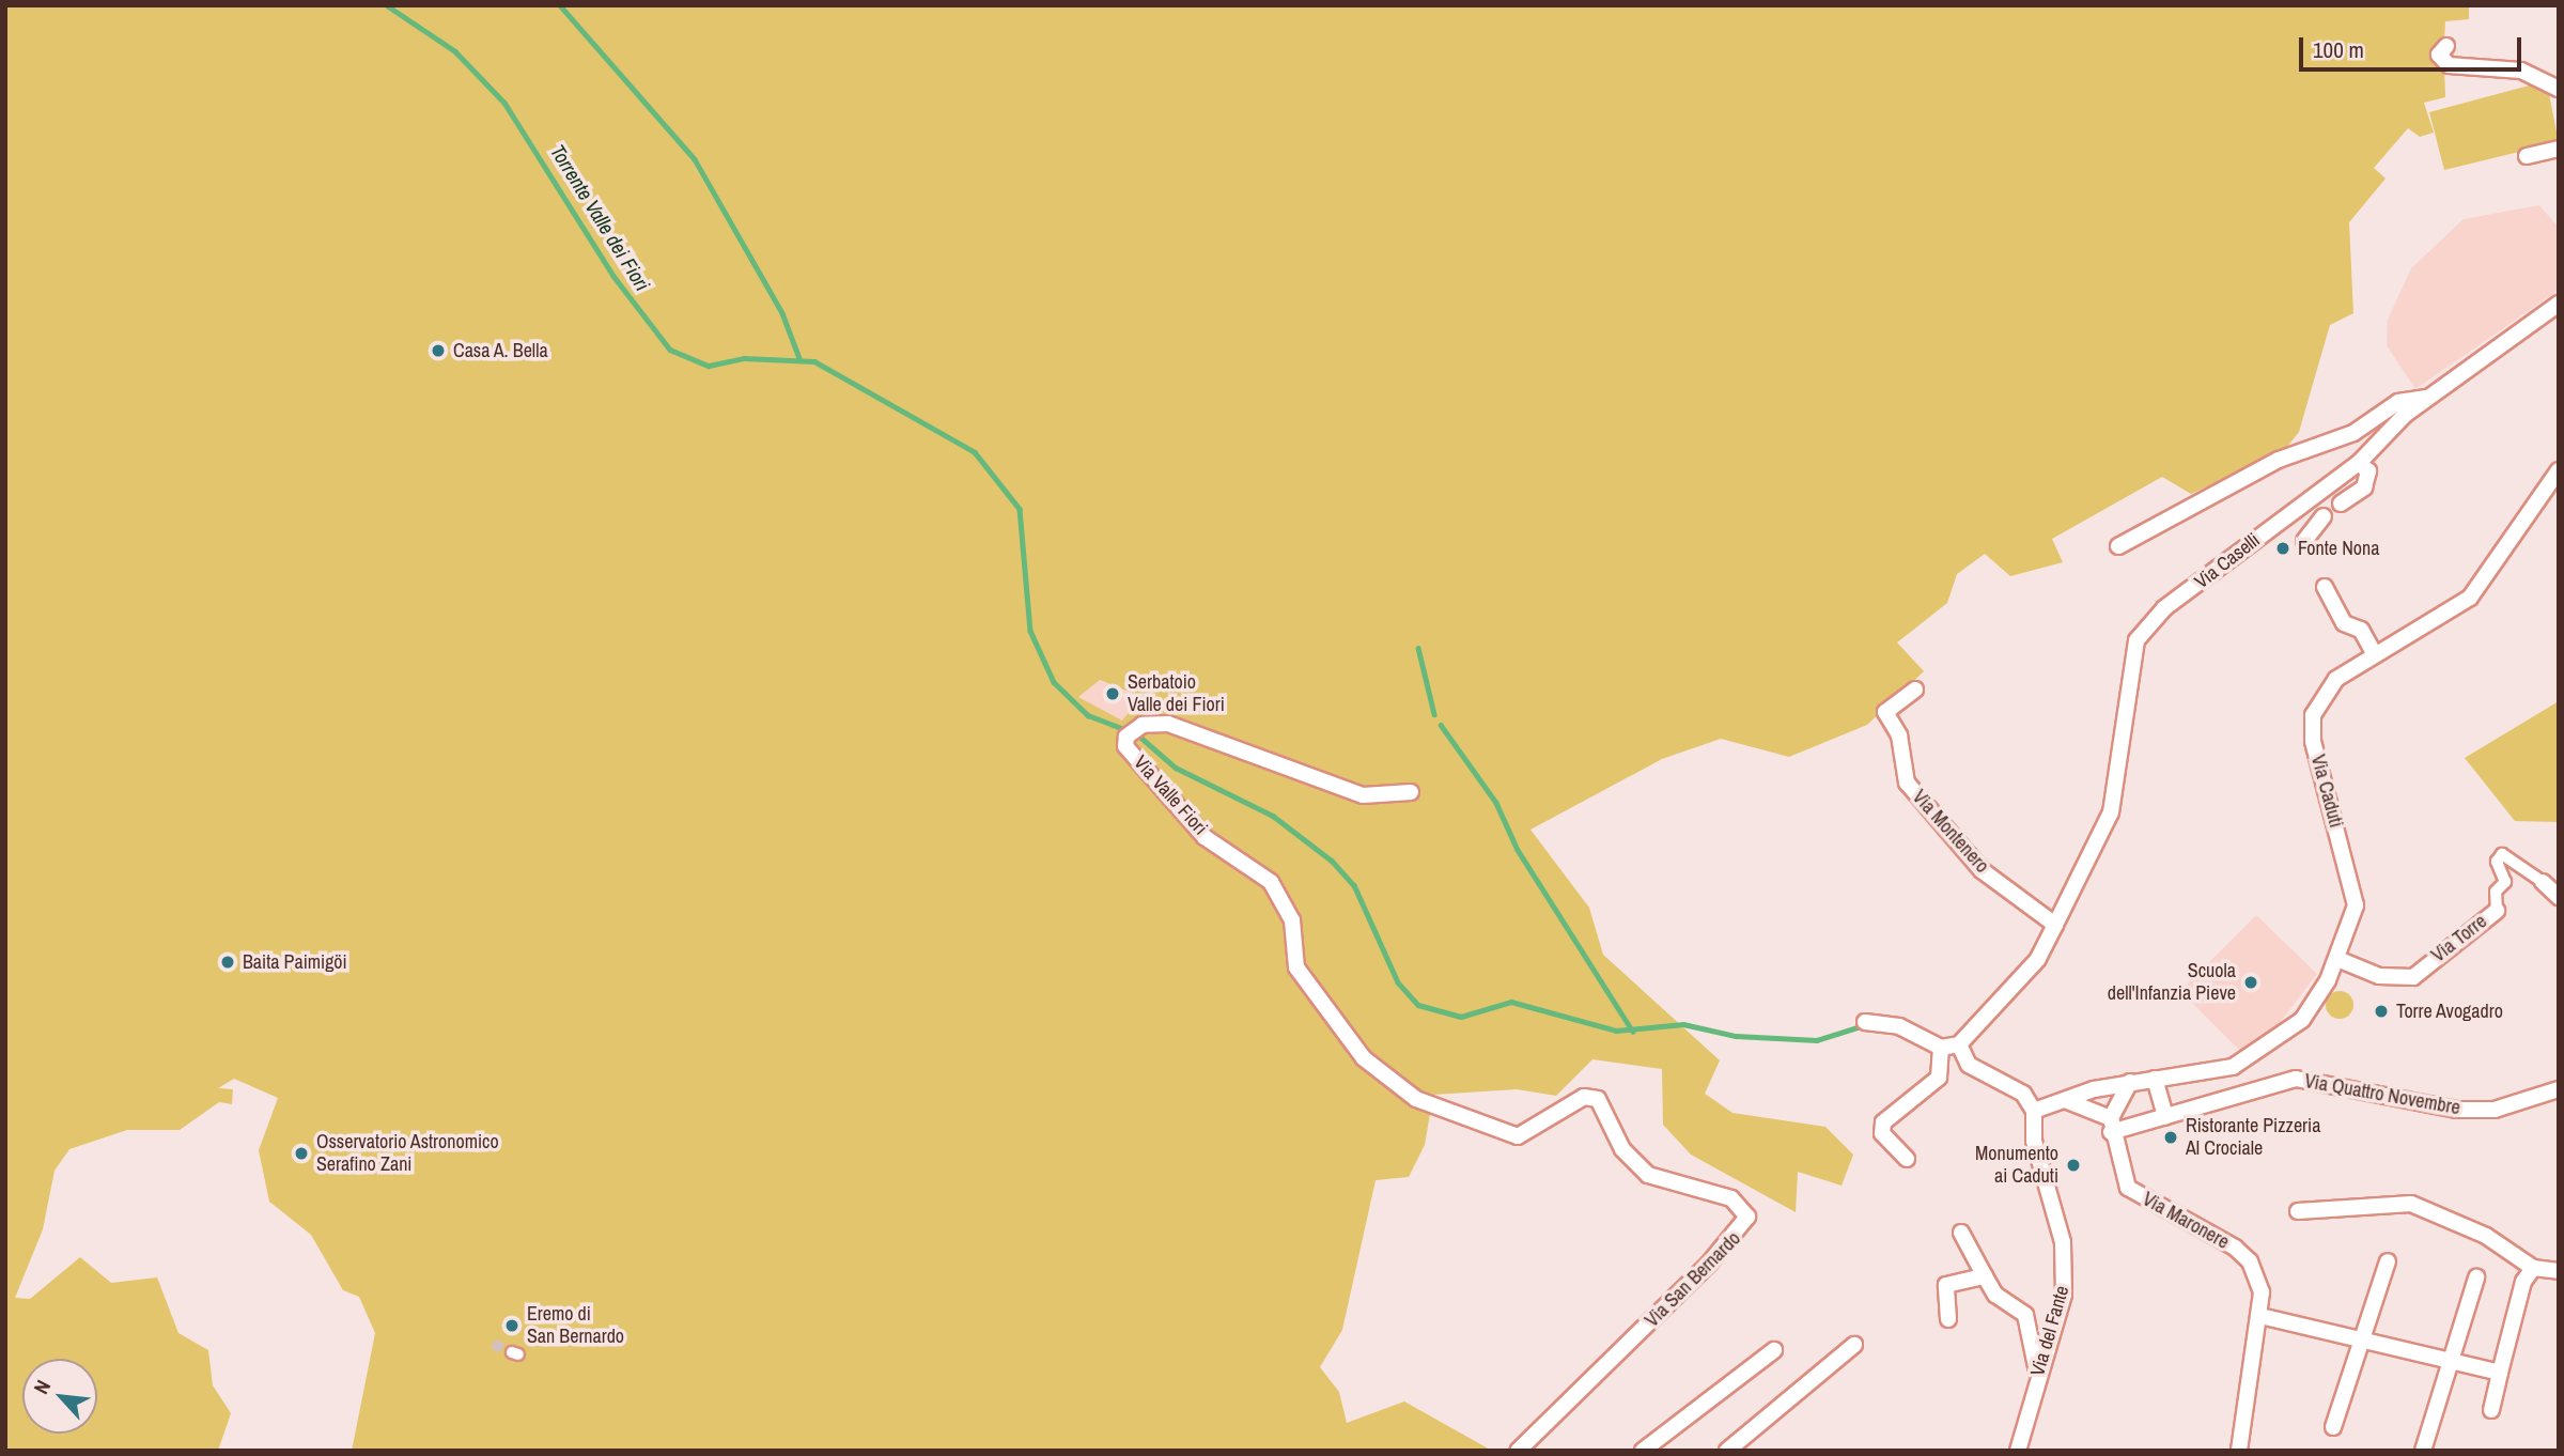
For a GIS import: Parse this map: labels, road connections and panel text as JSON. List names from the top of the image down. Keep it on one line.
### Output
{"streets":{"street":["Via Caselli","Via Caduti","Via Valle Fiori","Via Montenero","Via Torre","Via Quattro Novembre","Via Maronere","Via San Bernardo","Via del Fante"]},"crossings":[["Via Caselli","Via Montenero"],["Via Caduti","Via Torre"],["Via Valle Fiori","Via San Bernardo"],["Via Quattro Novembre","Via Maronere"]],"water":["Torrente Valle dei Fiori"],"places":["Casa A. Bella","Fonte Nona","Serbatoio Valle dei Fiori","Baita Paimigöi","Scuola dell'Infanzia Pieve","Torre Avogadro","Ristorante Pizzeria Al Crociale","Osservatorio Astronomico Serafino Zani","Monumento ai Caduti","Eremo di San Bernardo"],"scale_bar":"100 m","north":"top left"}
